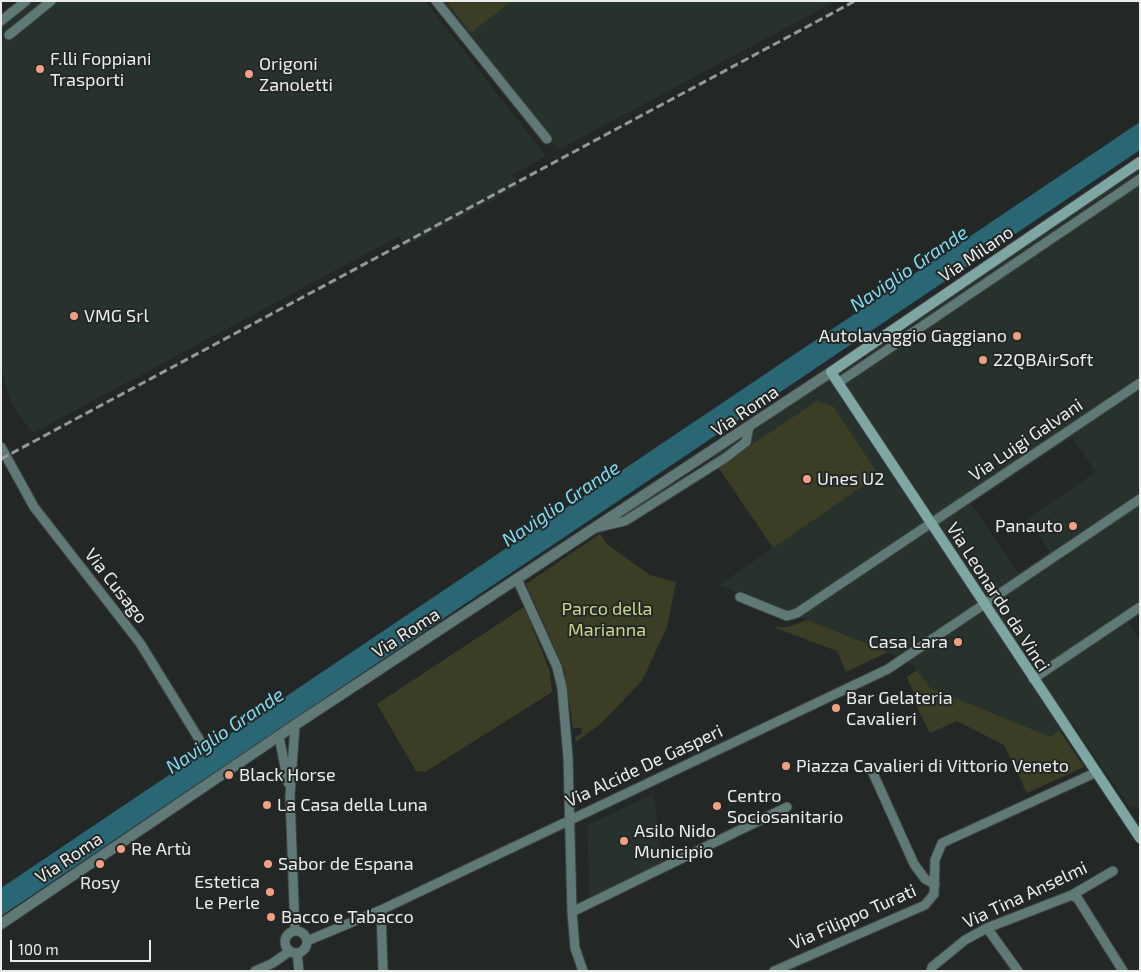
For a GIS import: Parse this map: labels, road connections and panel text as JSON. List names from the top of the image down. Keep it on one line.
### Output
{"streets":{"main road":["Via Milano","Via Leonardo da Vinci"],"street":["Via Roma","Via Luigi Galvani","Via Cusago","Via Alcide De Gasperi","Via Tina Anselmi","Via Filippo Turati"]},"crossings":[["Via Milano","Via Roma"],["Via Milano","Via Leonardo da Vinci"],["Via Roma","Via Leonardo da Vinci"],["Via Luigi Galvani","Via Leonardo da Vinci"],["Via Leonardo da Vinci","Via Alcide De Gasperi"],["Via Leonardo da Vinci","Via Filippo Turati"]],"water":["Naviglio Grande"],"parks":["Parco della Marianna"],"places":["F.lli Foppiani Trasporti","Origoni Zanoletti","VMG Srl","Autolavaggio Gaggiano","22QBAirSoft","Unes U2","Panauto","Casa Lara","Bar Gelateria Cavalieri","Piazza Cavalieri di Vittorio Veneto","Black Horse","La Casa della Luna","Centro Sociosanitario","Asilo Nido Municipio","Re Artù","Rosy","Sabor de Espana","Estetica Le Perle","Bacco e Tabacco"],"scale_bar":"100 m"}
